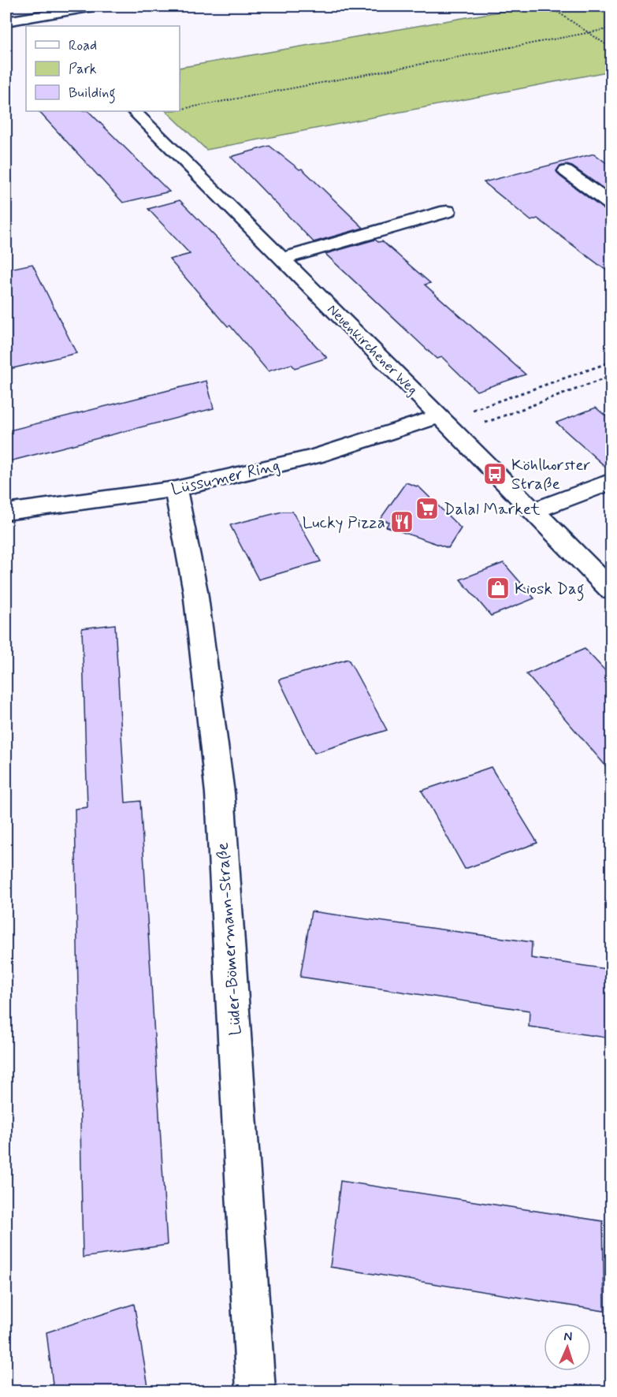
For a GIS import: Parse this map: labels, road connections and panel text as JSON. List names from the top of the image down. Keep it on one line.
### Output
{"streets":{"street":["Neuenkirchener Weg","Lüssumer Ring","Lüder-Bömermann-Straße"]},"crossings":[["Neuenkirchener Weg","Lüssumer Ring"],["Lüssumer Ring","Lüder-Bömermann-Straße"]],"places":{"bus stop":["Köhlhorster Straße"],"supermarket":["Dalal Market"],"restaurant":["Lucky Pizza"],"shop":["Kiosk Dag"]},"legend":["Road","Park","Building"],"north":"top"}
